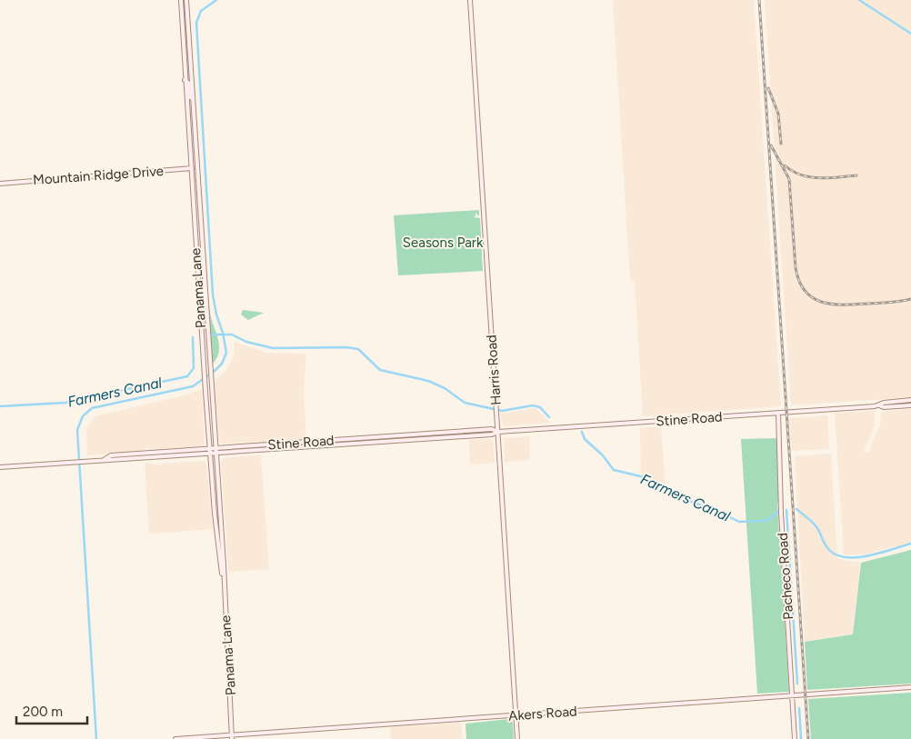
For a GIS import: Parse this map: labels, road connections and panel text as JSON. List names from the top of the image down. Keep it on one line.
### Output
{"streets":{"main road":["Mountain Ridge Drive","Panama Lane","Harris Road","Stine Road","Pacheco Road","Akers Road"]},"crossings":[["Mountain Ridge Drive","Panama Lane"],["Panama Lane","Stine Road"],["Panama Lane","Akers Road"],["Harris Road","Stine Road"],["Harris Road","Akers Road"],["Stine Road","Pacheco Road"],["Pacheco Road","Akers Road"]],"water":["Farmers Canal"],"parks":["Seasons Park"],"scale_bar":"200 m"}
